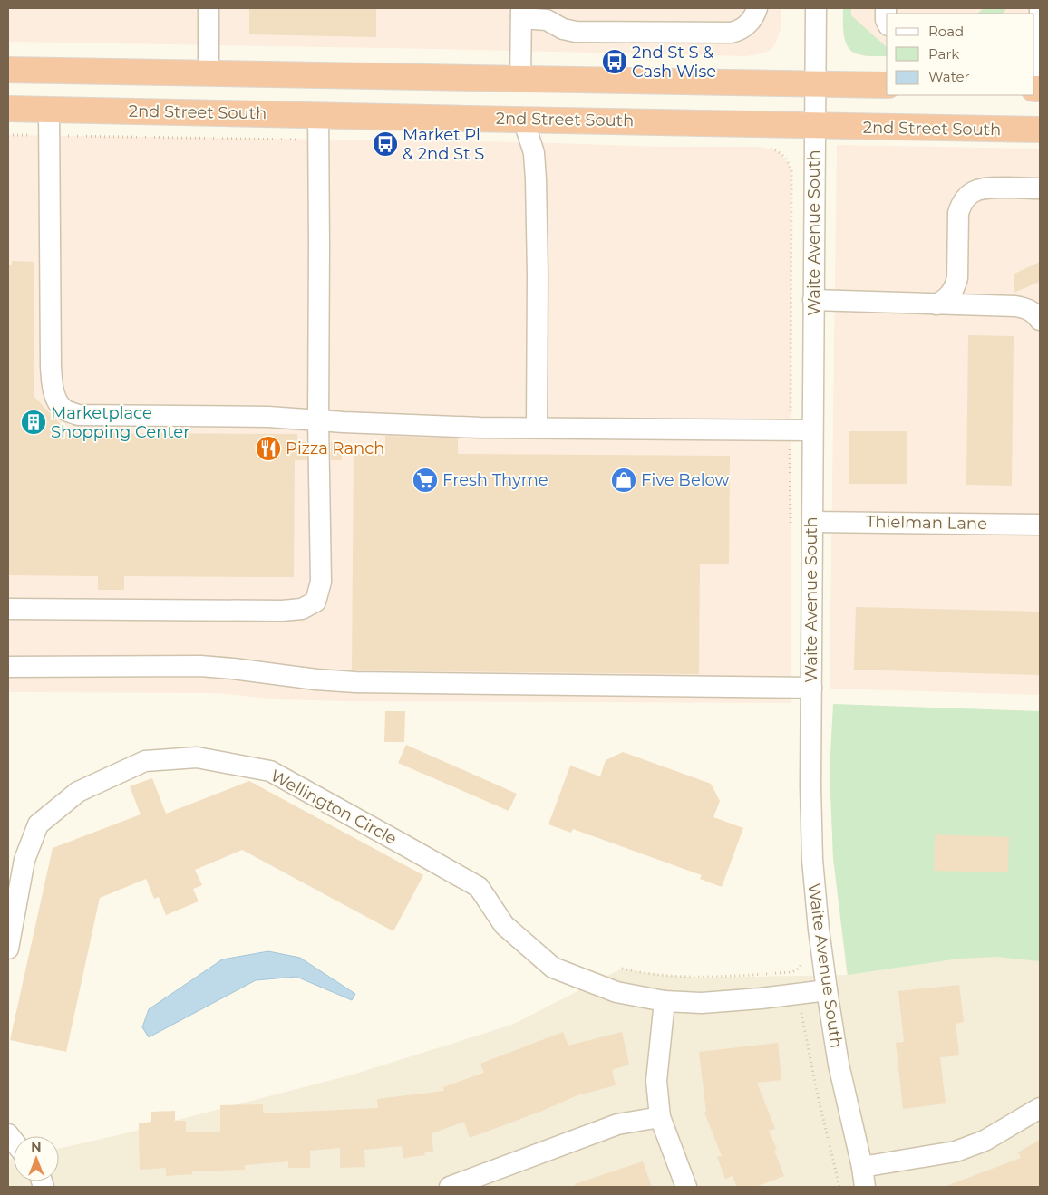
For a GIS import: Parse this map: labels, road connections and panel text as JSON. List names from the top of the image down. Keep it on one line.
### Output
{"streets":{"highway":["2nd Street South"],"street":["Waite Avenue South","Thielman Lane","Wellington Circle"]},"crossings":[["2nd Street South","Waite Avenue South"],["Waite Avenue South","Thielman Lane"],["Waite Avenue South","Wellington Circle"]],"places":{"bus stop":["2nd St S & Cash Wise","Market Pl & 2nd St S"],"building":["Marketplace Shopping Center"],"restaurant":["Pizza Ranch"],"supermarket":["Fresh Thyme"],"shop":["Five Below"]},"legend":["Road","Park","Water"],"north":"top"}
